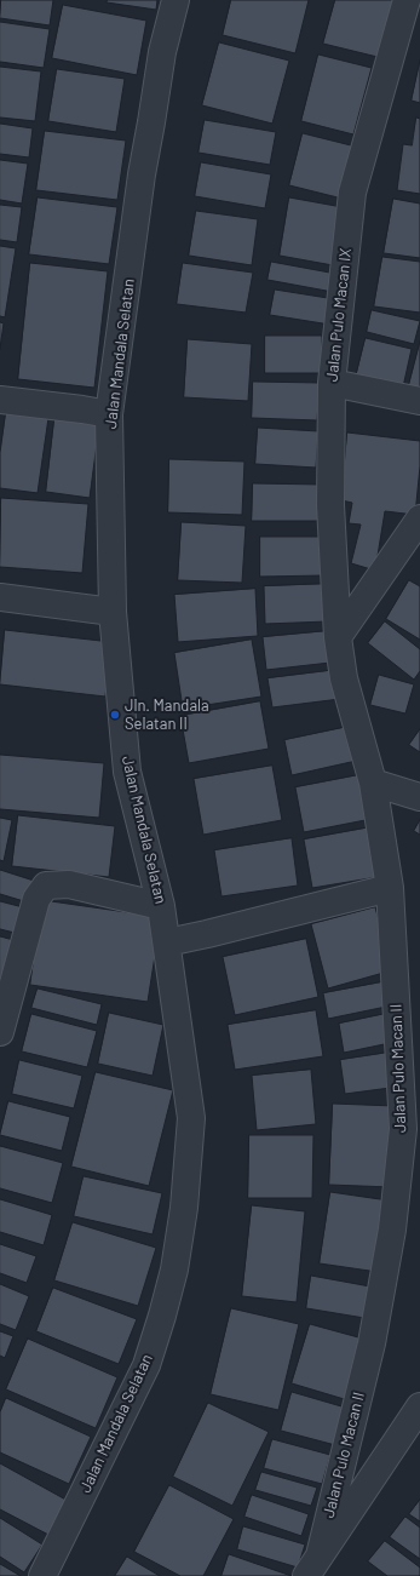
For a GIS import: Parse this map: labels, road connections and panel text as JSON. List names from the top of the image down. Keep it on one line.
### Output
{"streets":{"street":["Jalan Pulo Macan IX","Jalan Mandala Selatan","Jalan Pulo Macan II"]},"crossings":[["Jalan Pulo Macan IX","Jalan Pulo Macan II"]],"places":["Jln. Mandala Selatan II"]}
